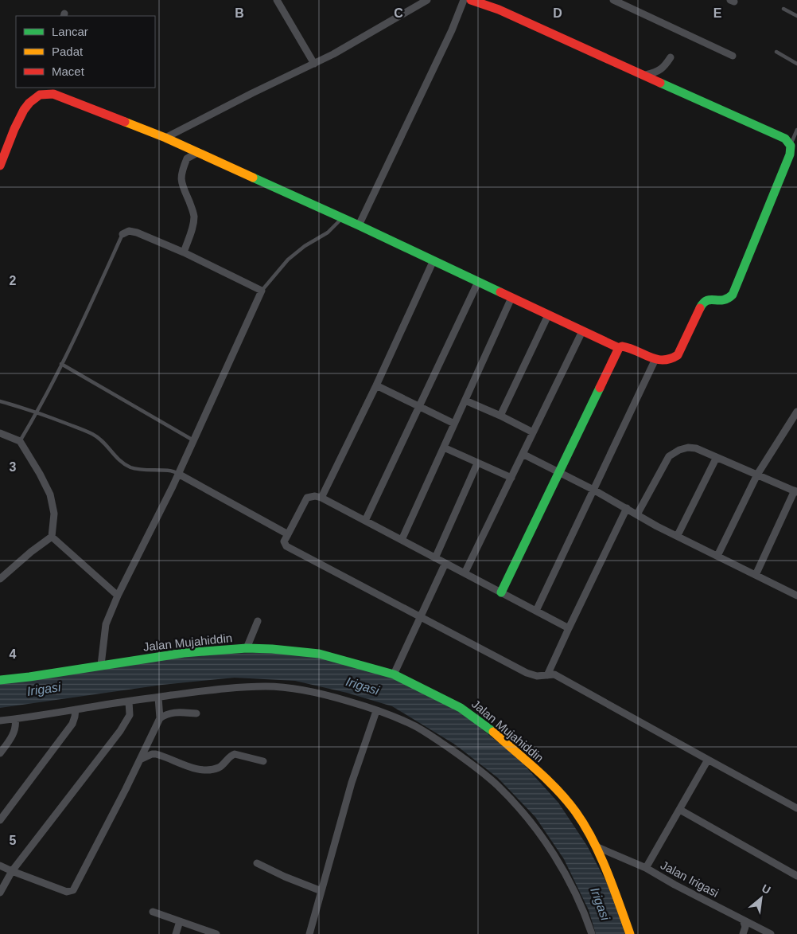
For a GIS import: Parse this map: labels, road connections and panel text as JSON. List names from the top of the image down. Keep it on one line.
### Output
{"streets":{"street":["Jalan Mujahiddin","Jalan Irigasi"]},"crossings":[["Jalan Mujahiddin","Jalan Irigasi"]],"water":["Irigasi"],"legend":["Lancar","Padat","Macet"],"north":"top right","grid":{"columns":["B","C","D","E"],"rows":["2","3","4","5"]}}
